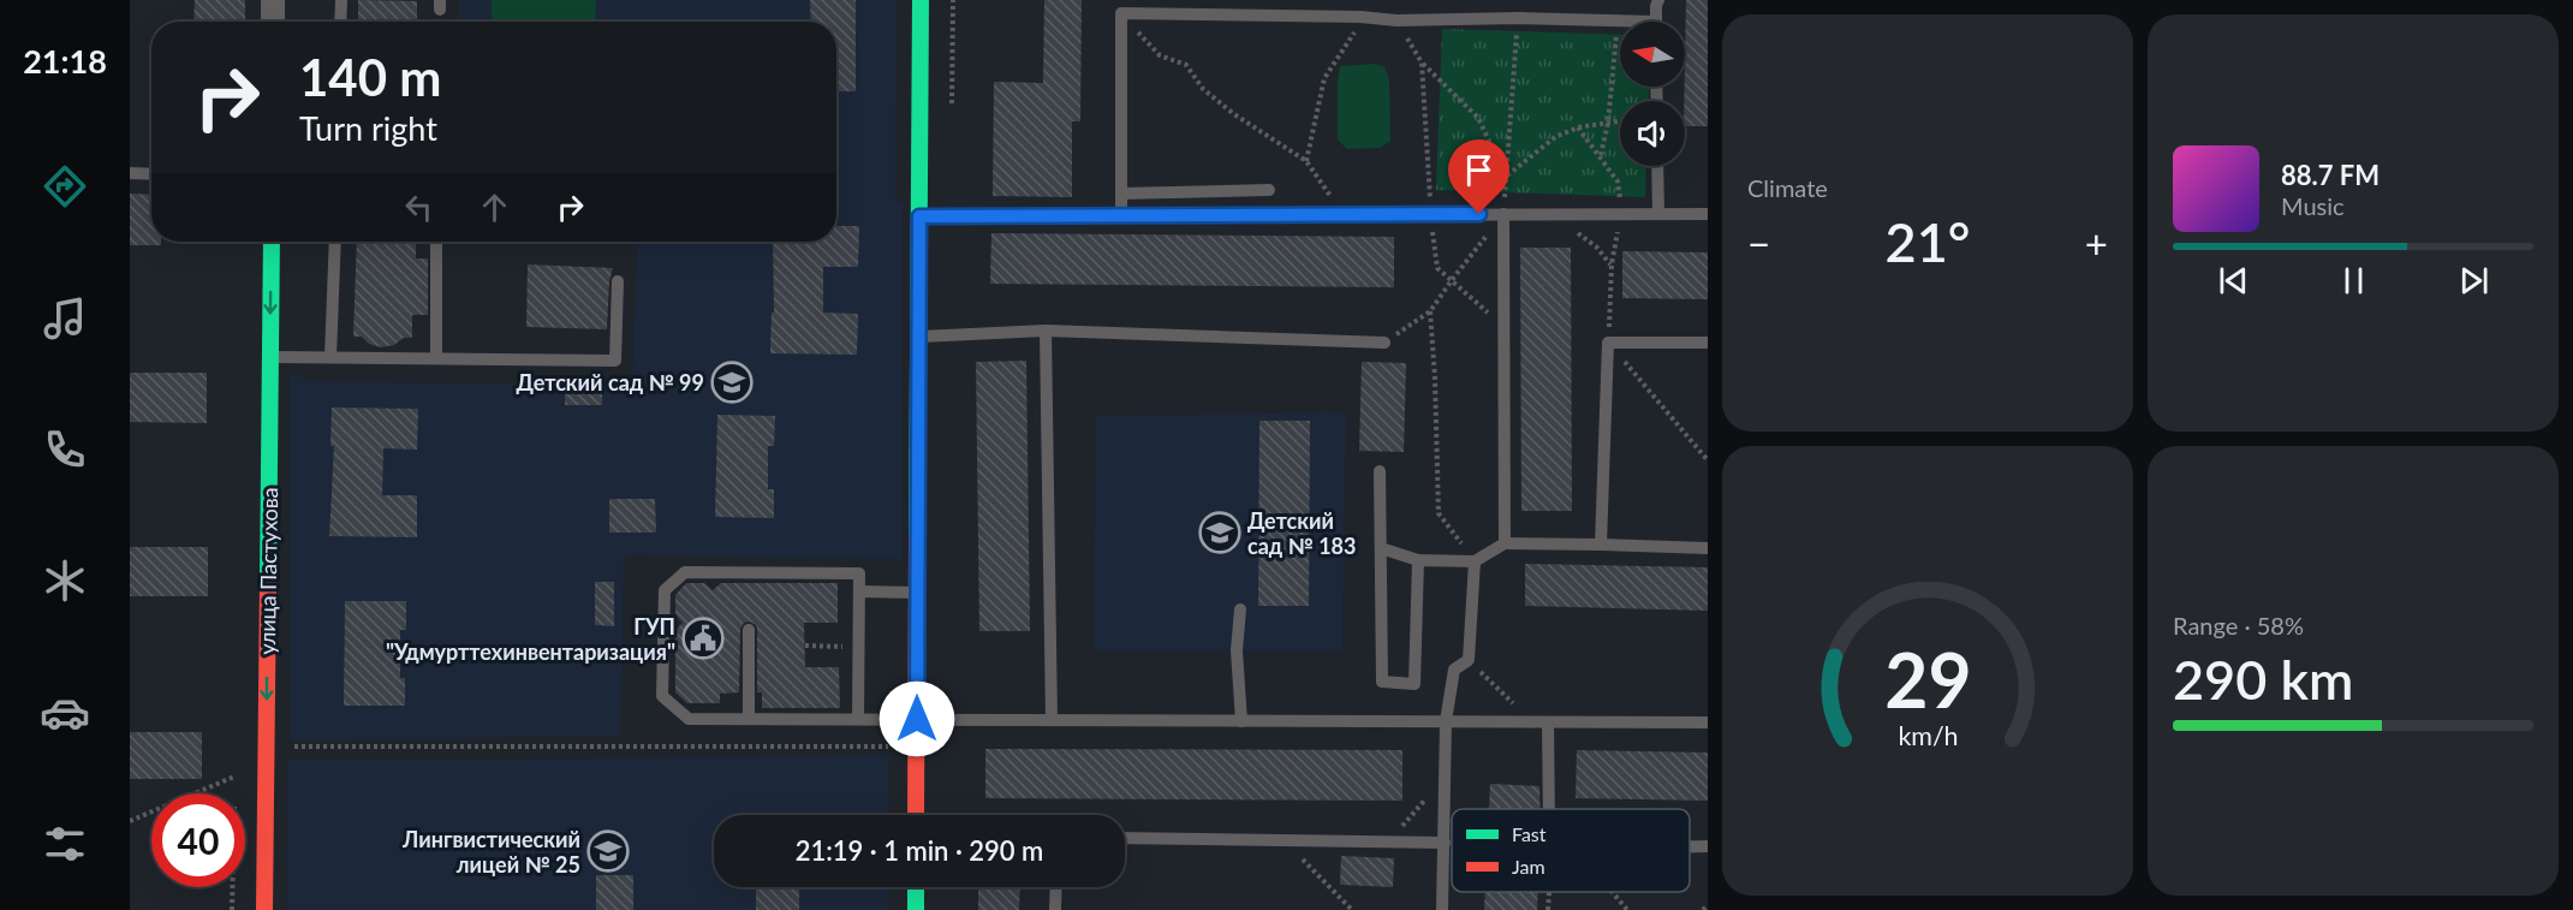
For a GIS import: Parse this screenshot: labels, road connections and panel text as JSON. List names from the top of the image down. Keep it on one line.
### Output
{"streets":{"street":["улица Пастухова"]},"one_way":["улица Пастухова"],"places":{"school or university":["Детский сад № 99","Детский сад № 183","Лингвистический лицей № 25"],"public building":["ГУП \"Удмурттехинвентаризация\""]},"legend":["Fast","Jam"],"north":"left","page":{"tabs":"21:18","tile":["Climate",["Range · 58%","290 km"]],"turn":["140 m","Turn right"],"song":["88.7 FM","Music"],"heat":["−","21°","+"],"limit":"40","trip":"21:19 · 1 min · 290 m","gauge":["29","km/h"]}}
